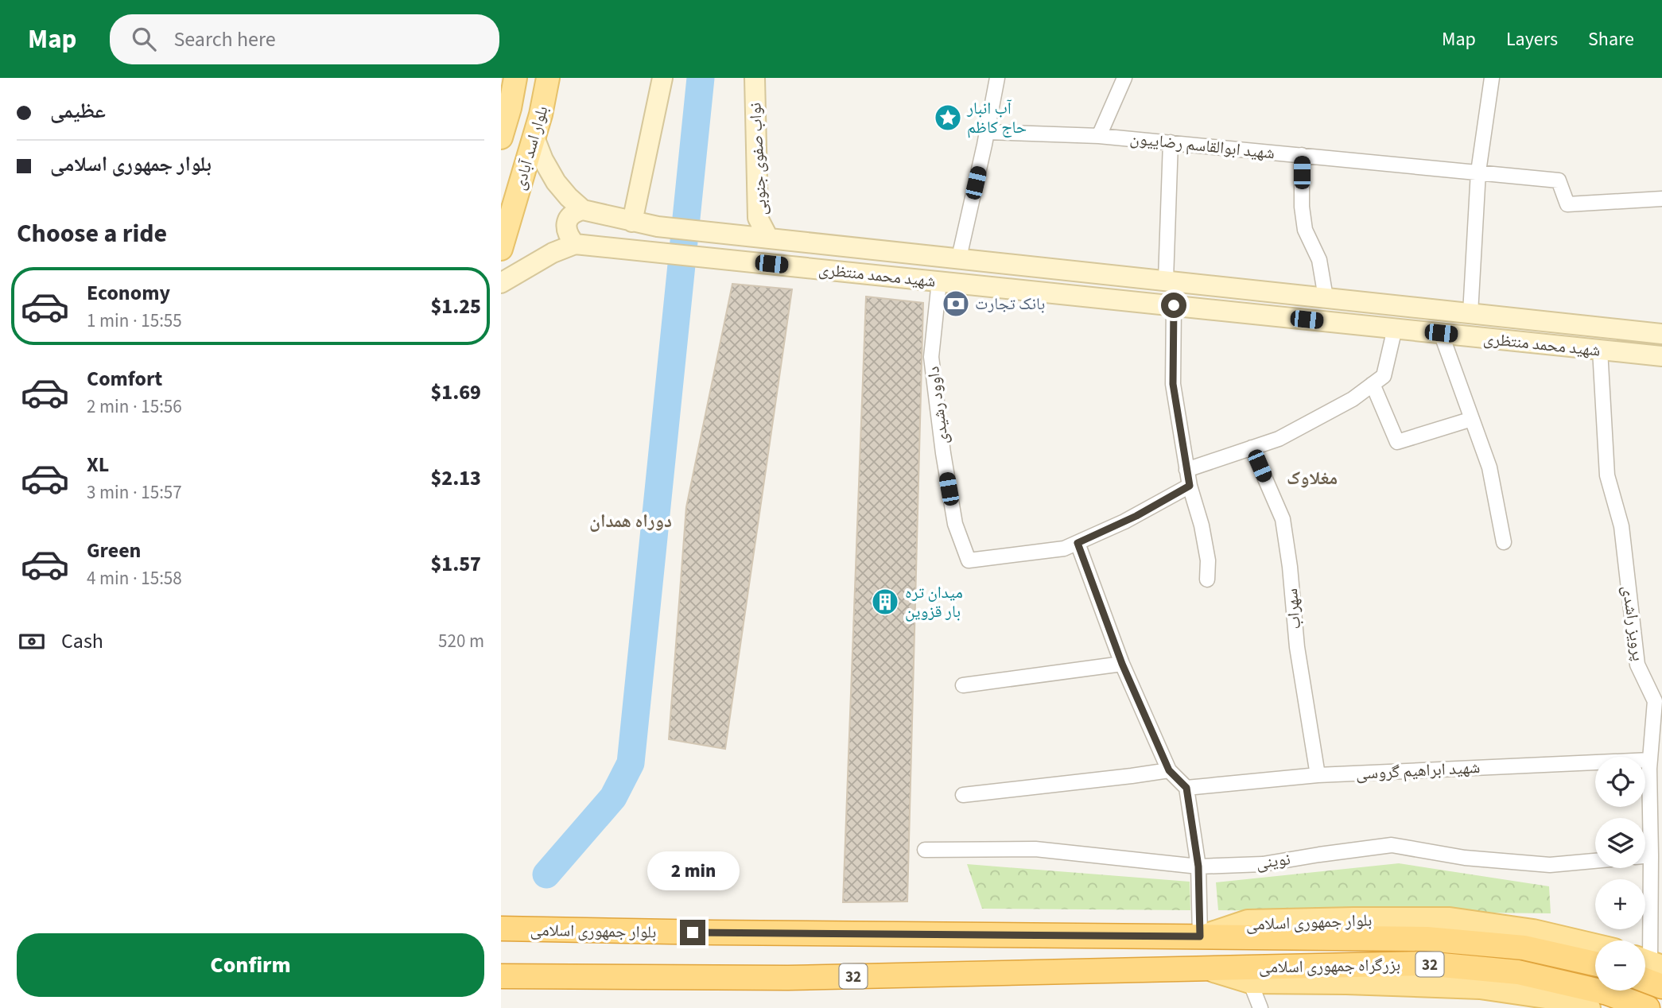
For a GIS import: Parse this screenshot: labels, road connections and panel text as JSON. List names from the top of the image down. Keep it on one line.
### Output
{"streets":{"highway":["بلوار جمهوری اسلامی","32","بزرگراه جمهوری اسلامی"],"main road":["بلوار اسد آبادی","نواب صفوی جنوبی","شهید محمد منتظری"],"street":["شهید ابوالقاسم رضاییون","داوود رشیدی","سهراب","پرویز راشدی","شهید ابراهیم گروسی","نوینی"]},"crossings":[["نواب صفوی جنوبی","شهید محمد منتظری"],["شهید محمد منتظری","داوود رشیدی"],["شهید محمد منتظری","پرویز راشدی"],["سهراب","شهید ابراهیم گروسی"],["پرویز راشدی","شهید ابراهیم گروسی"],["بلوار جمهوری اسلامی","بزرگراه جمهوری اسلامی"],["32","بزرگراه جمهوری اسلامی"]],"districts":["مغلاوک","دوراه همدان"],"places":{"place":["آب انبار حاج کاظم"],"bank":["بانک تجارت"],"building":["میدان تره بار قزوین"]},"page":{"header":"Map","search":"Search here","nav":["Map","Layers","Share"],"banner":["عظیمی","بلوار جمهوری اسلامی"],"heading":"Choose a ride","list":[{"name":"Economy","note":"1 min · 15:55","value":"$1.25"},{"name":"Comfort","note":"2 min · 15:56","value":"$1.69"},{"name":"XL","note":"3 min · 15:57","value":"$2.13"},{"name":"Green","note":"4 min · 15:58","value":"$1.57"}],"pay":["Cash","520 m"],"map_buttons":["+","−"],"bubble":"2 min","buttons":"Confirm"}}
